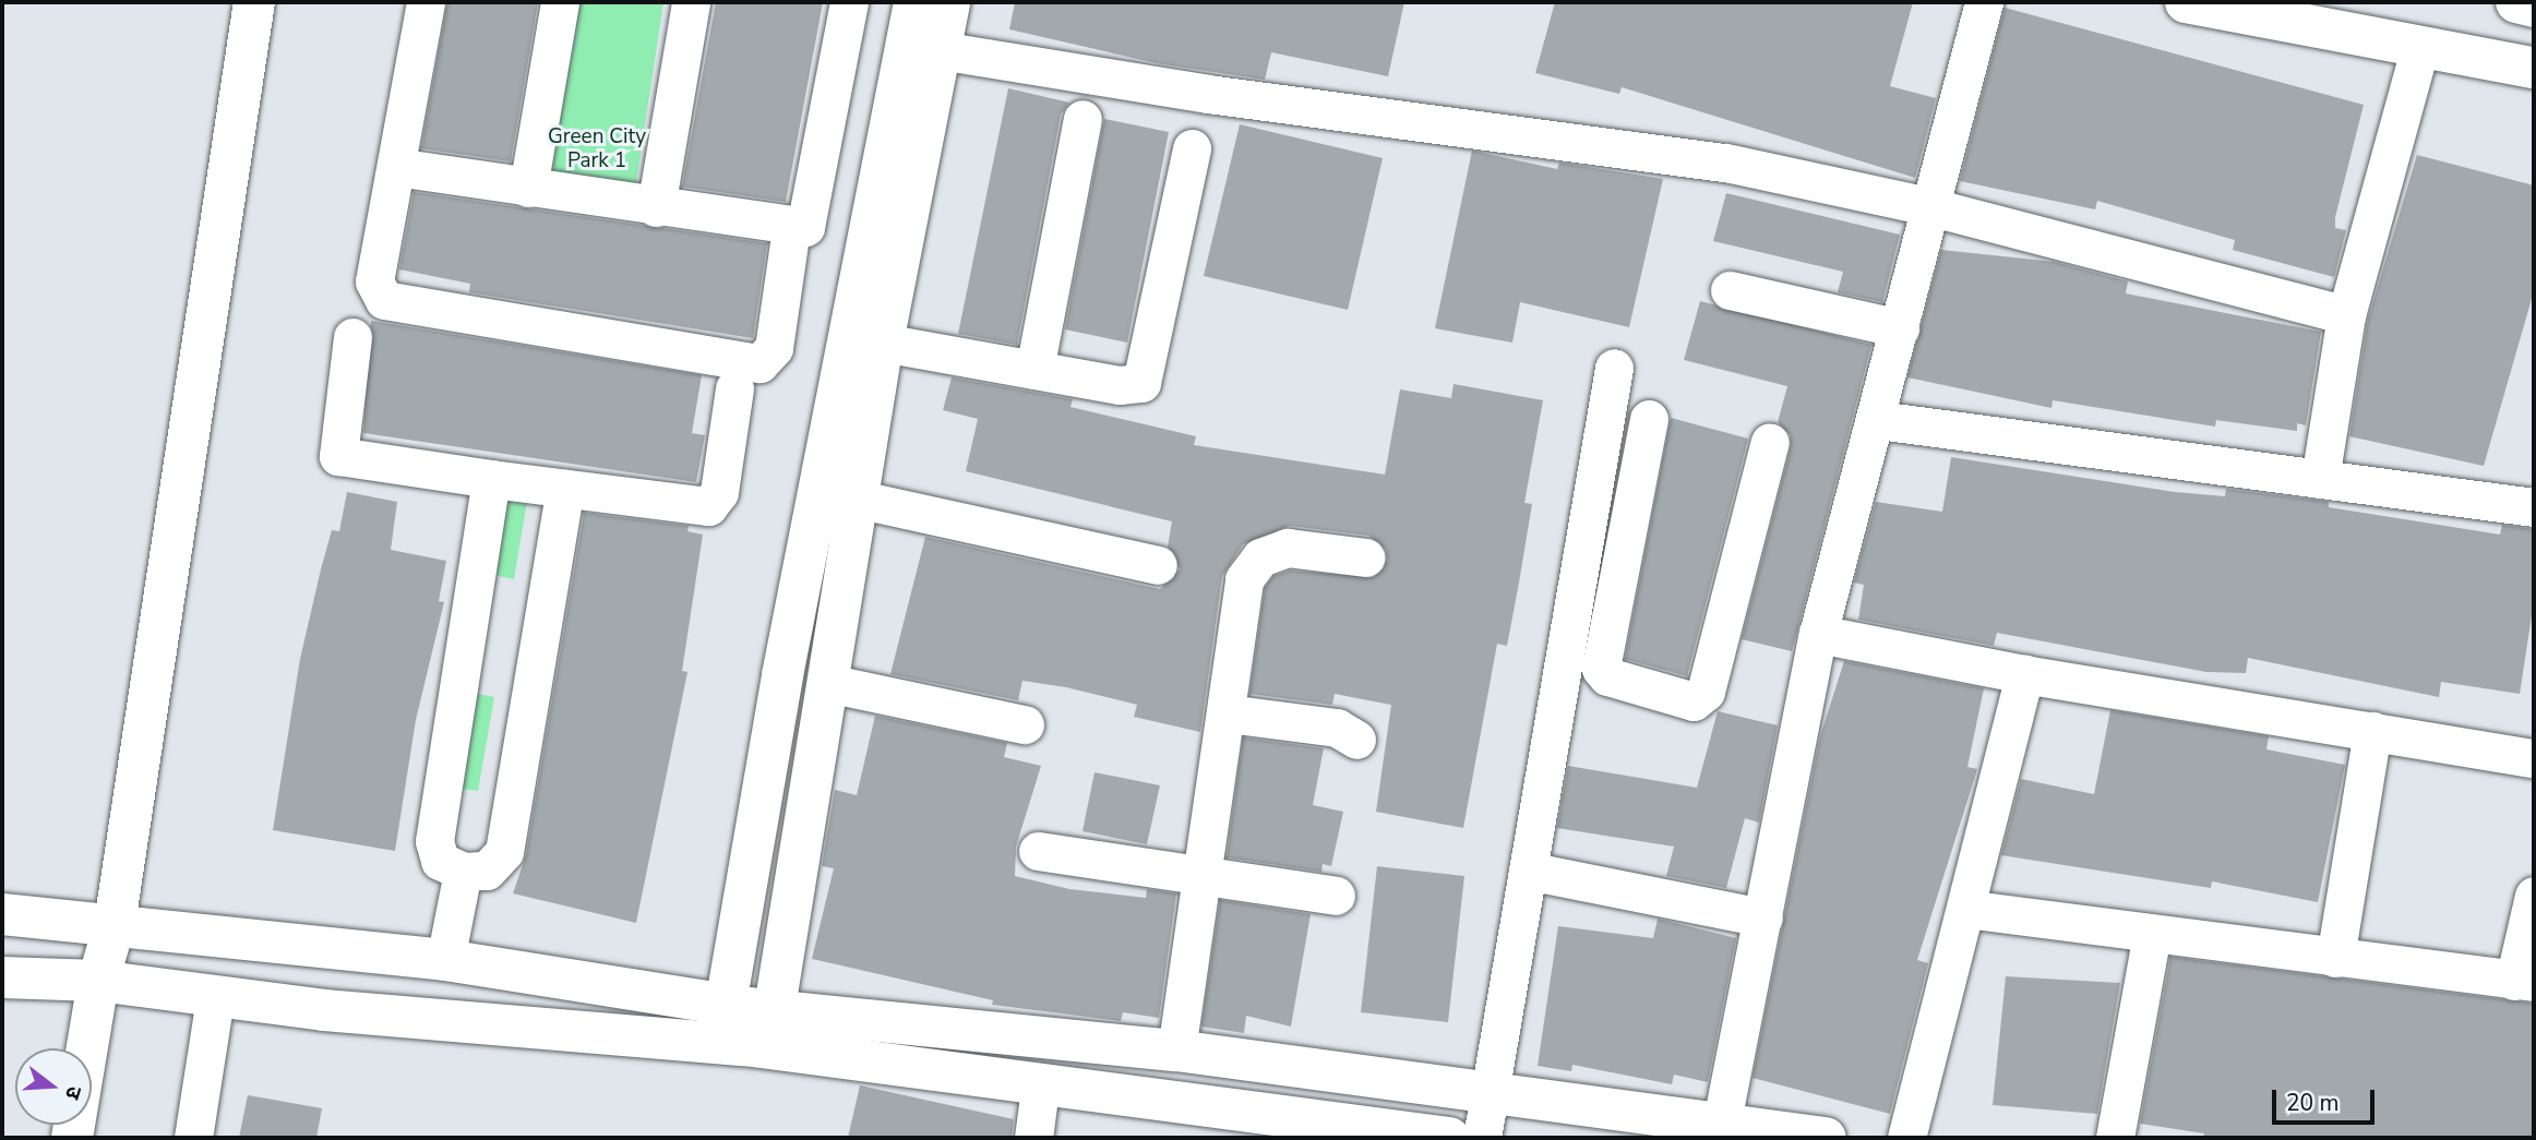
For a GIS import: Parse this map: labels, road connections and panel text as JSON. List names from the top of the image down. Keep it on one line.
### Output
{"parks":["Green City Park 1"],"scale_bar":"20 m","north":"right"}
